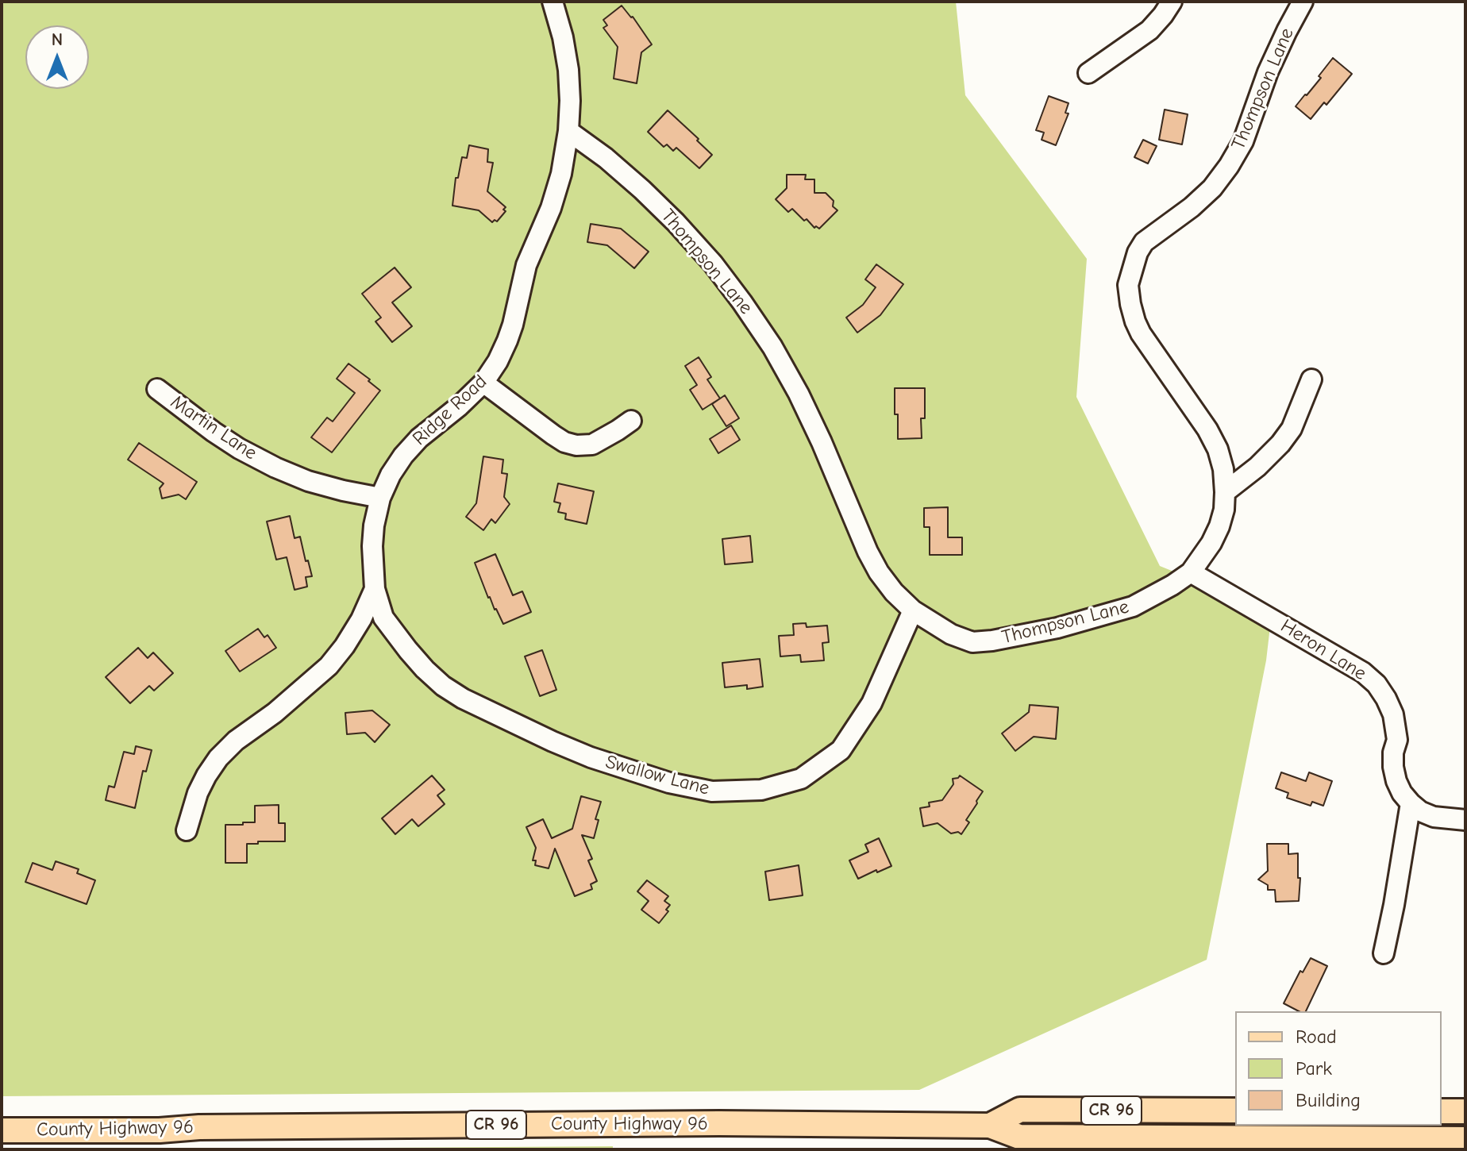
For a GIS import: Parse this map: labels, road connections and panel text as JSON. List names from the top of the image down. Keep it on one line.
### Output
{"streets":{"main road":["CR 96","County Highway 96"],"street":["Thompson Lane","Ridge Road","Martin Lane","Heron Lane","Swallow Lane"]},"crossings":[["Thompson Lane","Ridge Road"],["Thompson Lane","Heron Lane"],["Thompson Lane","Swallow Lane"],["Ridge Road","Martin Lane"],["Ridge Road","Swallow Lane"]],"legend":["Road","Park","Building"],"north":"top"}
